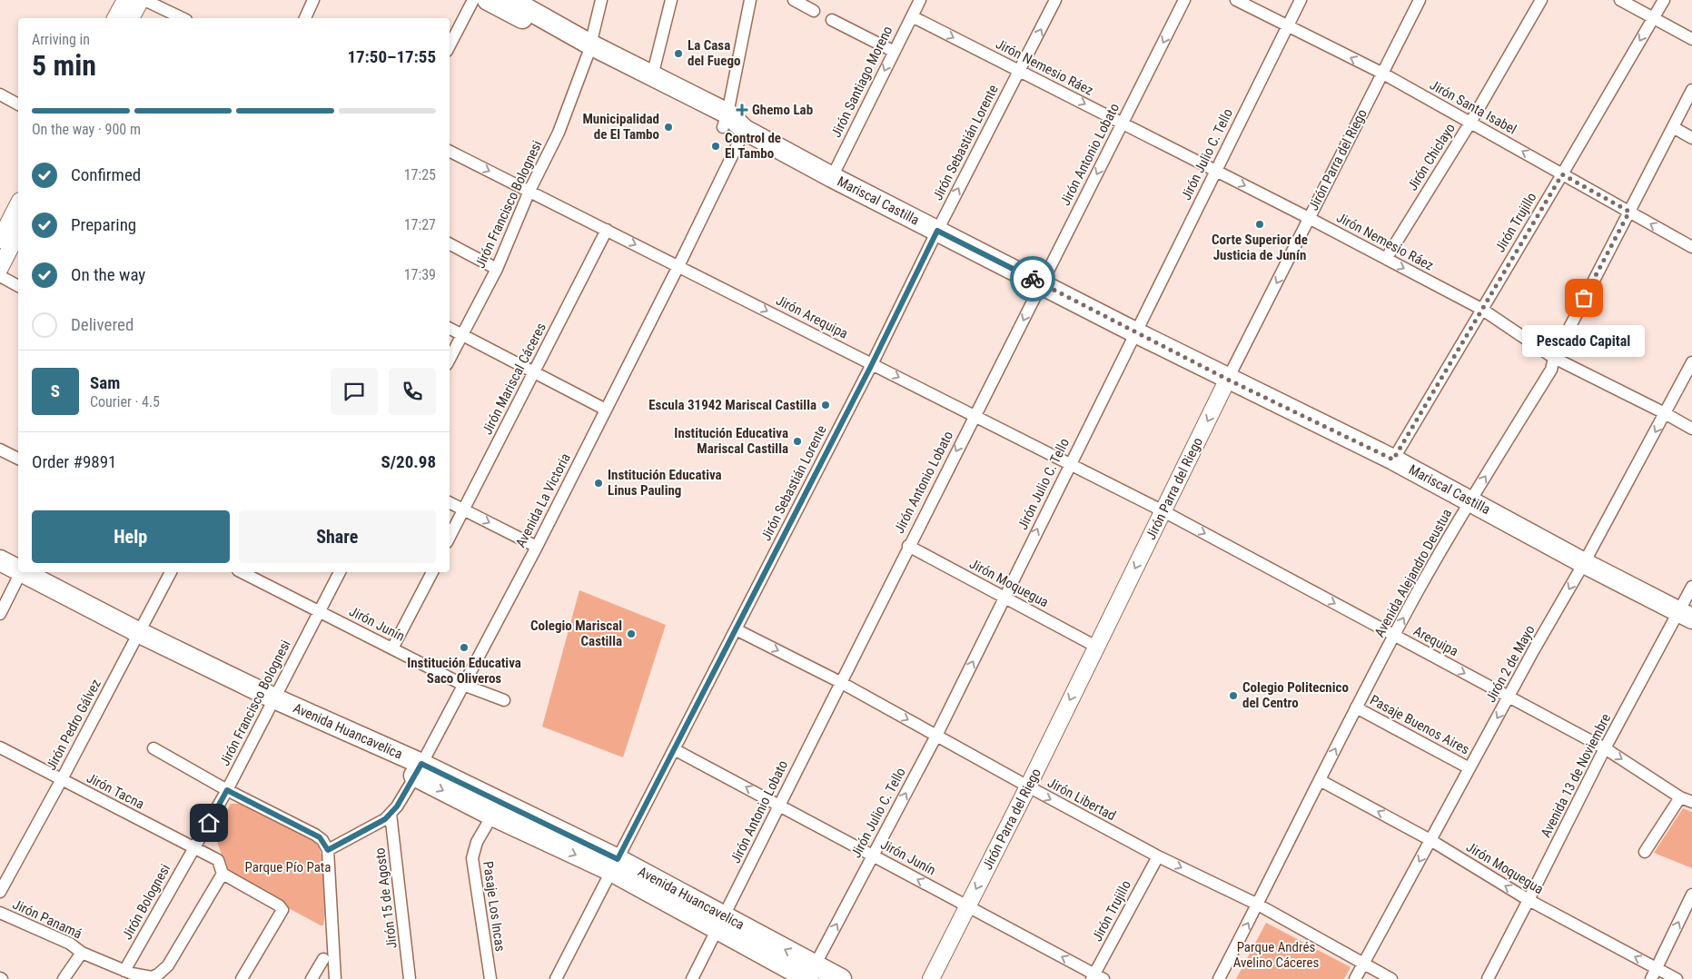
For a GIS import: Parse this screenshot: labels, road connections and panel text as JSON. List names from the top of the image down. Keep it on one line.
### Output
{"streets":{"highway":["Mariscal Castilla","Avenida Huancavelica"],"street":["Jirón Nemesio Ráez","Jirón Santiago Moreno","Jirón Santa Isabel","Jirón Sebastián Lorente","Jirón Antonio Lobato","Jirón Julio C. Tello","Jirón Chiclayo","Jirón Parra del Riego","Jirón Francisco Bolognesi","Jirón Trujillo","Jirón Arequipa","Jirón Mariscal Cáceres","Avenida La Victoria","Avenida Alejandro Deustua","Jirón Moquegua","Jirón Junín","Arequipa","Jirón 2 de Mayo","Jirón Pedro Gálvez","Pasaje Buenos Aires","Avenida 13 de Noviembre","Jirón Tacna","Jirón Libertad","Jirón 15 de Agosto","Jirón Bolognesi","Pasaje Los Incas","Jirón Panamá"]},"crossings":[["Jirón Nemesio Ráez","Jirón Santiago Moreno"],["Jirón Nemesio Ráez","Jirón Sebastián Lorente"],["Jirón Nemesio Ráez","Jirón Antonio Lobato"],["Jirón Nemesio Ráez","Jirón Julio C. Tello"],["Jirón Nemesio Ráez","Jirón Chiclayo"],["Jirón Nemesio Ráez","Jirón Parra del Riego"],["Jirón Nemesio Ráez","Jirón Trujillo"],["Jirón Nemesio Ráez","Avenida Alejandro Deustua"],["Jirón Nemesio Ráez","Jirón 2 de Mayo"],["Jirón Santiago Moreno","Mariscal Castilla"],["Jirón Santa Isabel","Jirón Julio C. Tello"],["Jirón Santa Isabel","Jirón Chiclayo"],["Jirón Santa Isabel","Jirón Parra del Riego"],["Jirón Santa Isabel","Jirón Trujillo"],["Jirón Santa Isabel","Avenida Alejandro Deustua"],["Jirón Sebastián Lorente","Mariscal Castilla"],["Jirón Sebastián Lorente","Jirón Arequipa"],["Jirón Sebastián Lorente","Jirón Junín"],["Jirón Sebastián Lorente","Avenida Huancavelica"],["Jirón Sebastián Lorente","Jirón Libertad"],["Jirón Antonio Lobato","Mariscal Castilla"],["Jirón Antonio Lobato","Jirón Arequipa"],["Jirón Antonio Lobato","Jirón Moquegua"],["Jirón Antonio Lobato","Jirón Junín"],["Jirón Antonio Lobato","Avenida Huancavelica"],["Jirón Antonio Lobato","Jirón Libertad"],["Jirón Julio C. Tello","Mariscal Castilla"],["Jirón Julio C. Tello","Jirón Arequipa"],["Jirón Julio C. Tello","Jirón Moquegua"],["Jirón Julio C. Tello","Jirón Junín"],["Jirón Julio C. Tello","Avenida Huancavelica"],["Jirón Julio C. Tello","Jirón Libertad"],["Jirón Parra del Riego","Mariscal Castilla"],["Jirón Parra del Riego","Jirón Arequipa"],["Jirón Parra del Riego","Jirón Moquegua"],["Jirón Parra del Riego","Jirón Junín"],["Jirón Parra del Riego","Arequipa"],["Jirón Parra del Riego","Jirón Libertad"],["Mariscal Castilla","Jirón Francisco Bolognesi"],["Mariscal Castilla","Jirón Trujillo"],["Mariscal Castilla","Avenida La Victoria"],["Mariscal Castilla","Avenida Alejandro Deustua"],["Mariscal Castilla","Jirón 2 de Mayo"],["Mariscal Castilla","Avenida 13 de Noviembre"],["Jirón Francisco Bolognesi","Jirón Arequipa"],["Jirón Francisco Bolognesi","Jirón Junín"],["Jirón Francisco Bolognesi","Avenida Huancavelica"],["Jirón Francisco Bolognesi","Jirón Tacna"],["Jirón Francisco Bolognesi","Jirón Bolognesi"],["Jirón Trujillo","Jirón Junín"],["Jirón Trujillo","Jirón Libertad"],["Jirón Arequipa","Jirón Mariscal Cáceres"],["Jirón Arequipa","Avenida La Victoria"],["Jirón Arequipa","Arequipa"],["Avenida La Victoria","Jirón Junín"],["Avenida La Victoria","Avenida Huancavelica"],["Avenida La Victoria","Jirón 15 de Agosto"],["Avenida Alejandro Deustua","Jirón Moquegua"],["Avenida Alejandro Deustua","Arequipa"],["Avenida Alejandro Deustua","Pasaje Buenos Aires"],["Avenida Alejandro Deustua","Jirón Libertad"],["Jirón Moquegua","Jirón 2 de Mayo"],["Jirón Moquegua","Avenida 13 de Noviembre"],["Arequipa","Jirón 2 de Mayo"],["Arequipa","Avenida 13 de Noviembre"],["Jirón 2 de Mayo","Pasaje Buenos Aires"],["Jirón 2 de Mayo","Jirón Libertad"],["Jirón Pedro Gálvez","Avenida Huancavelica"],["Jirón Pedro Gálvez","Jirón Tacna"],["Avenida Huancavelica","Pasaje Los Incas"],["Jirón Tacna","Jirón Bolognesi"],["Jirón Tacna","Jirón Panamá"],["Jirón Bolognesi","Jirón Panamá"]],"one_way":["Jirón Nemesio Ráez","Jirón Santiago Moreno","Jirón Santa Isabel","Jirón Antonio Lobato","Jirón Julio C. Tello","Jirón Parra del Riego","Jirón Arequipa","Avenida Alejandro Deustua","Jirón Moquegua","Jirón Junín","Arequipa","Jirón 2 de Mayo","Jirón Libertad"],"parks":["Parque Pío Pata","Parque Andrés Avelino Cáceres"],"places":{"other":["La Casa del Fuego","Municipalidad de El Tambo","Control de El Tambo","Corte Superior de Justicia de Junín","Pescado Capital","Escula 31942 Mariscal Castilla","Institución Educativa Mariscal Castilla","Institución Educativa Linus Pauling","Colegio Mariscal Castilla","Institución Educativa Saco Oliveros","Colegio Politecnico del Centro"],"health":["Ghemo Lab"]},"page":{"heading":["5 min","Arriving in","17:50–17:55"],"panel":["Sam","Courier · 4.5","Order #9891","S/20.98"],"bar":"On the way · 900 m","list":[["Confirmed","17:25"],["Preparing","17:27"],["On the way","17:39"],"Delivered"],"bubble":"Pescado Capital","round":"S","buttons":["Help","Share"]}}
